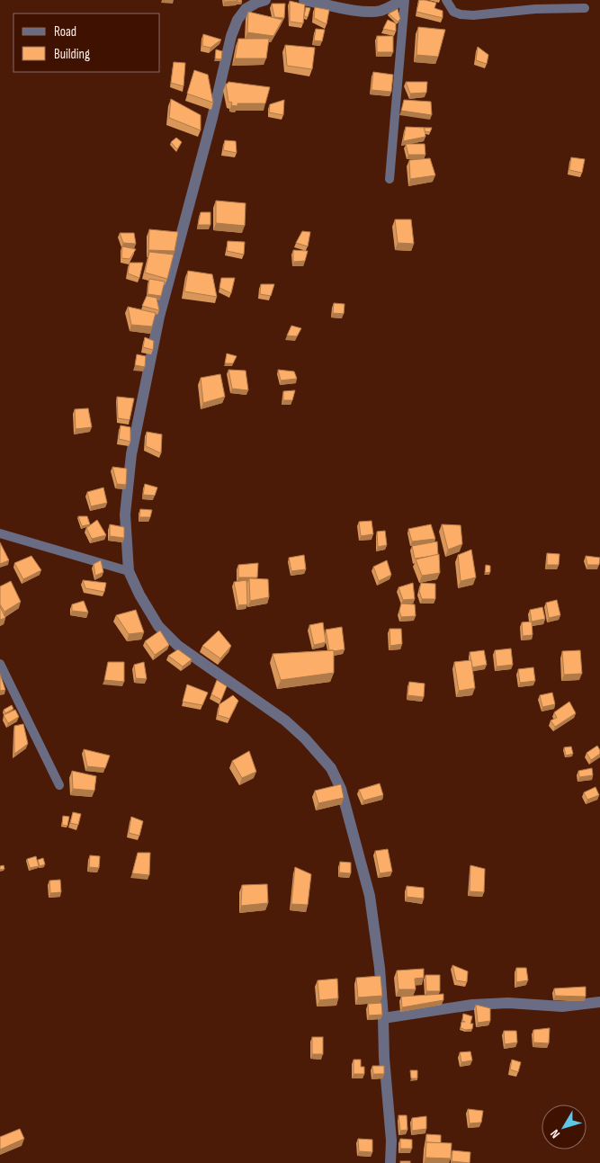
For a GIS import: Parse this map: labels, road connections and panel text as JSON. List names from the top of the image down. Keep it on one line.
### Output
{"legend":["Road","Building"],"north":"bottom left"}
